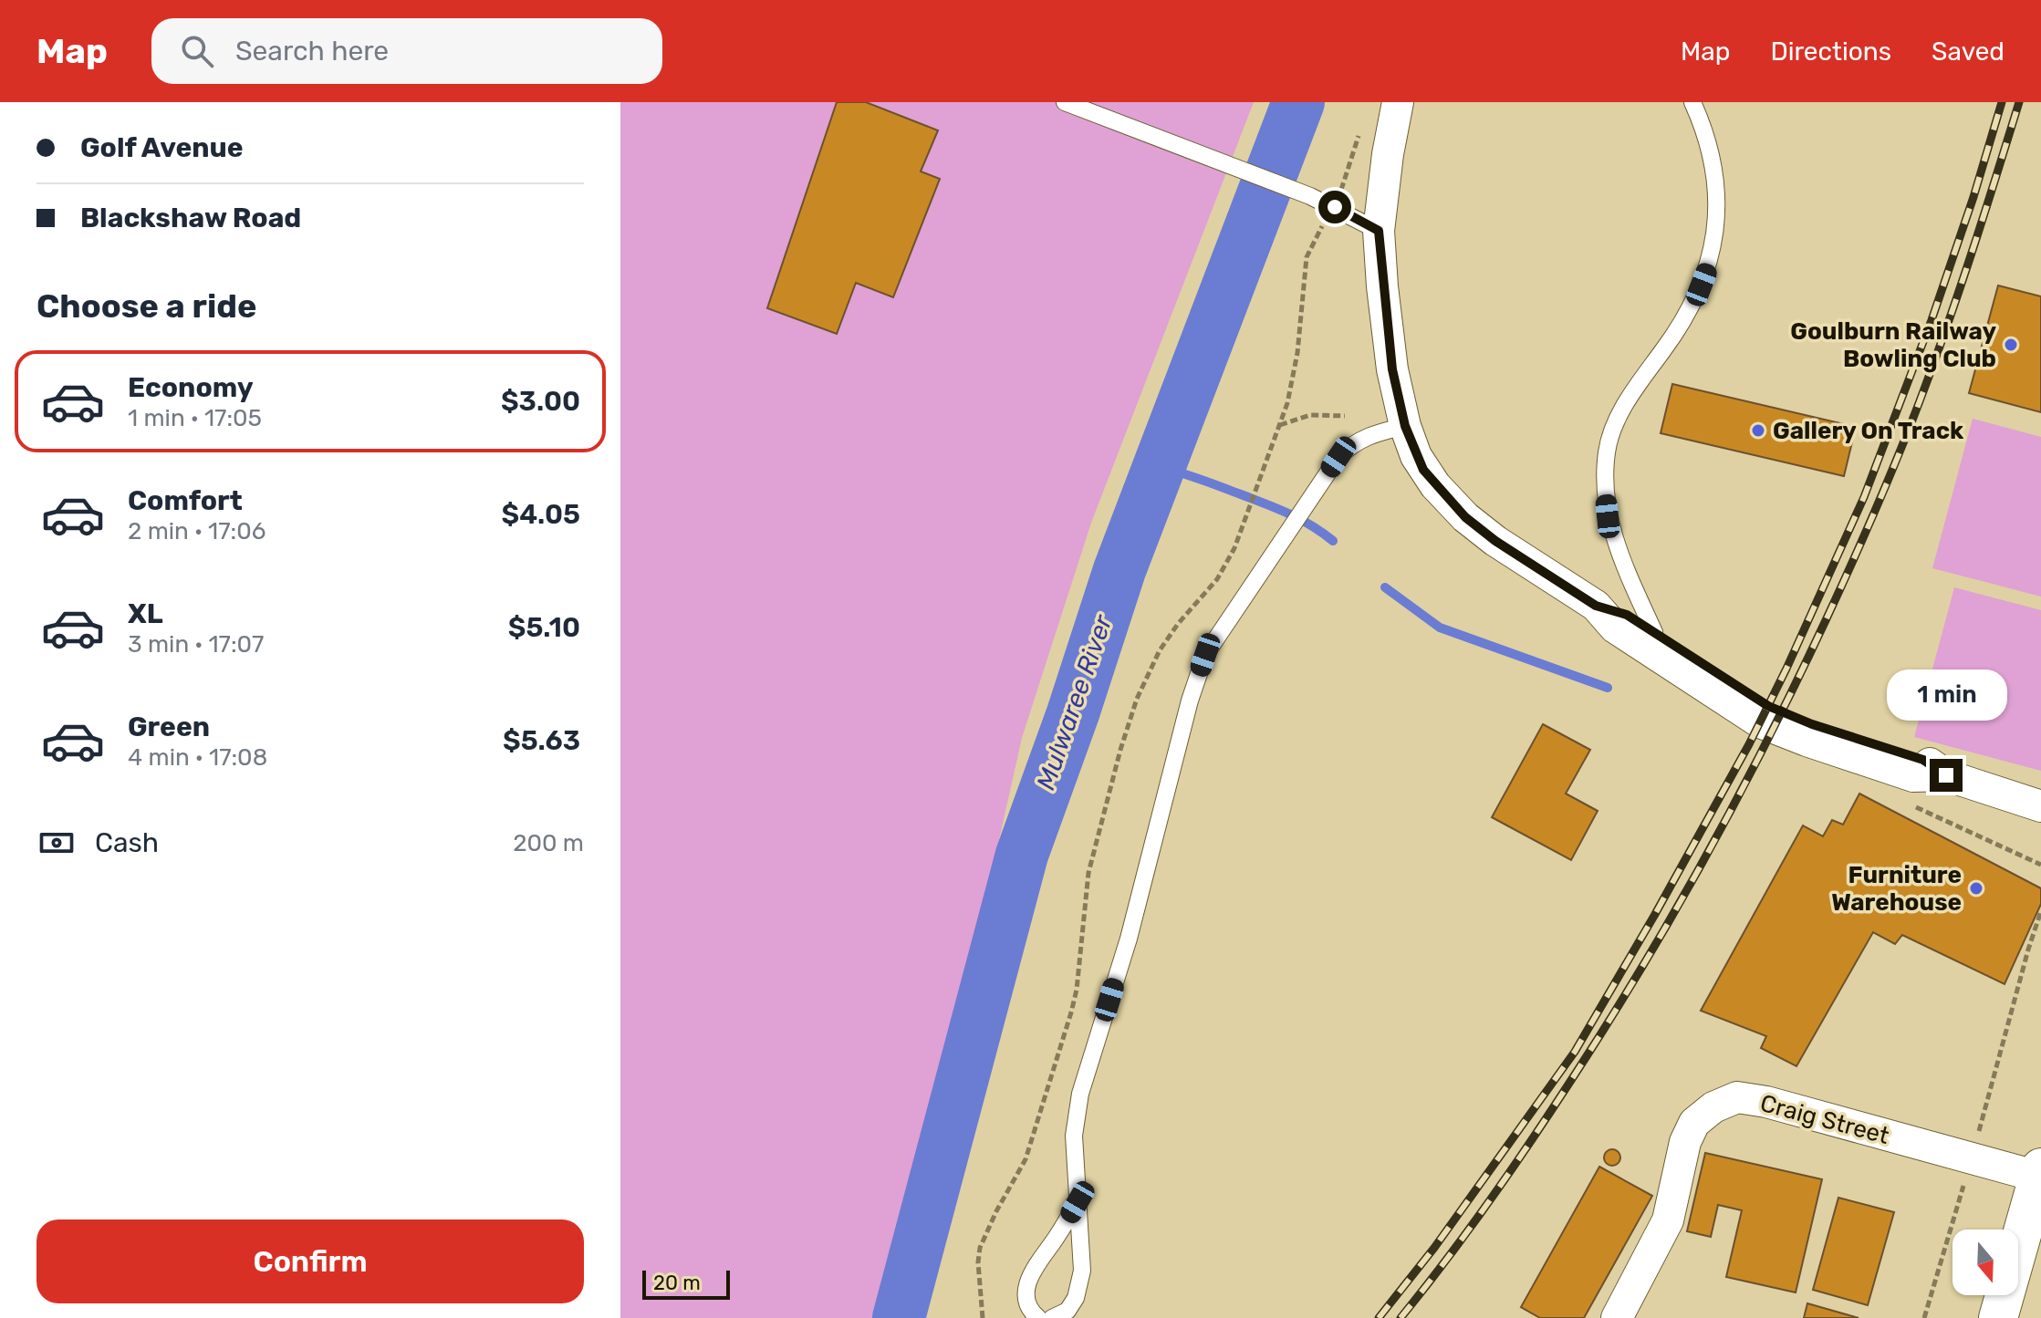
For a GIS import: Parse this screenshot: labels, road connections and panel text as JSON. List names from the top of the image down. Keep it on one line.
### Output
{"streets":{"street":["Craig Street"]},"water":["Mulwaree River"],"places":["Goulburn Railway Bowling Club","Gallery On Track","Furniture Warehouse"],"scale_bar":"20 m","north":"bottom","page":{"header":"Map","search":"Search here","nav":["Map","Directions","Saved"],"banner":["Golf Avenue","Blackshaw Road"],"heading":"Choose a ride","list":[{"name":"Economy","note":"1 min · 17:05","value":"$3.00"},{"name":"Comfort","note":"2 min · 17:06","value":"$4.05"},{"name":"XL","note":"3 min · 17:07","value":"$5.10"},{"name":"Green","note":"4 min · 17:08","value":"$5.63"}],"bubble":"1 min","pay":["Cash","200 m"],"buttons":"Confirm","scale":"20 m"}}
